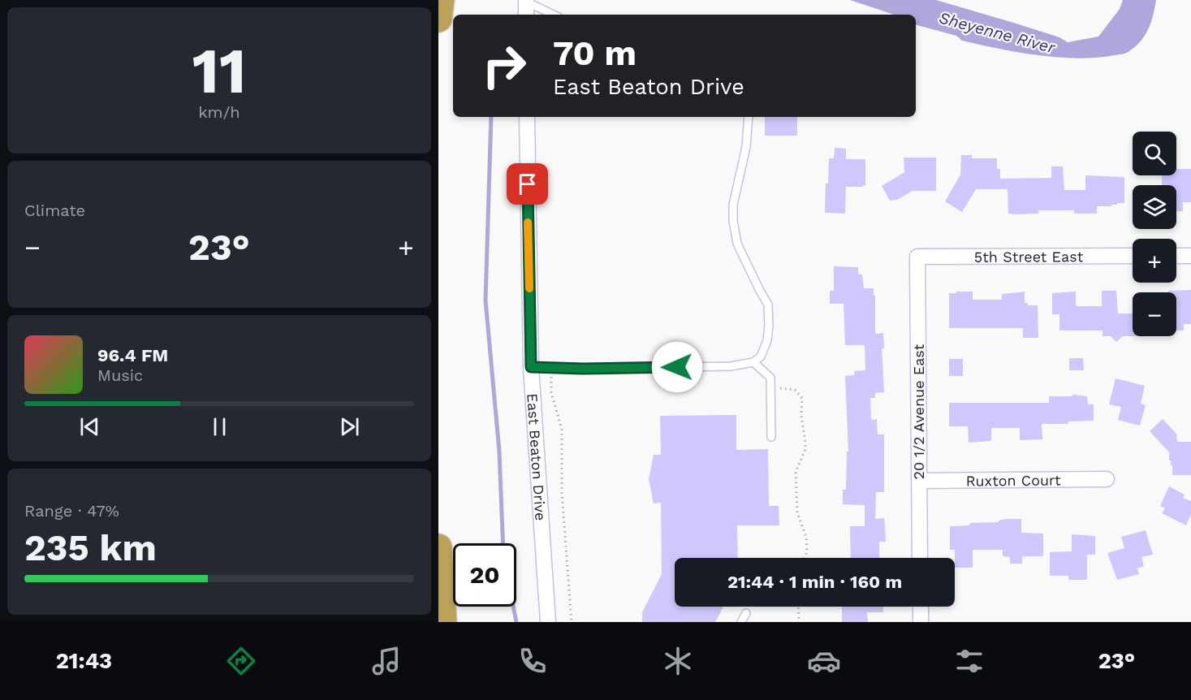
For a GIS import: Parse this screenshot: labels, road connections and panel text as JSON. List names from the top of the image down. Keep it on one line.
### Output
{"streets":{"street":["5th Street East","20 1/2 Avenue East","East Beaton Drive","Ruxton Court"]},"crossings":[["5th Street East","20 1/2 Avenue East"],["20 1/2 Avenue East","Ruxton Court"]],"water":["Sheyenne River"],"page":{"tile":[["11","km/h"],"Climate",["Range · 47%","235 km"]],"turn":["70 m","East Beaton Drive"],"map_buttons":["+","−"],"heat":["−","23°","+"],"song":["96.4 FM","Music"],"limit":"20","trip":"21:44 · 1 min · 160 m","tabs":["21:43","23°"]}}
